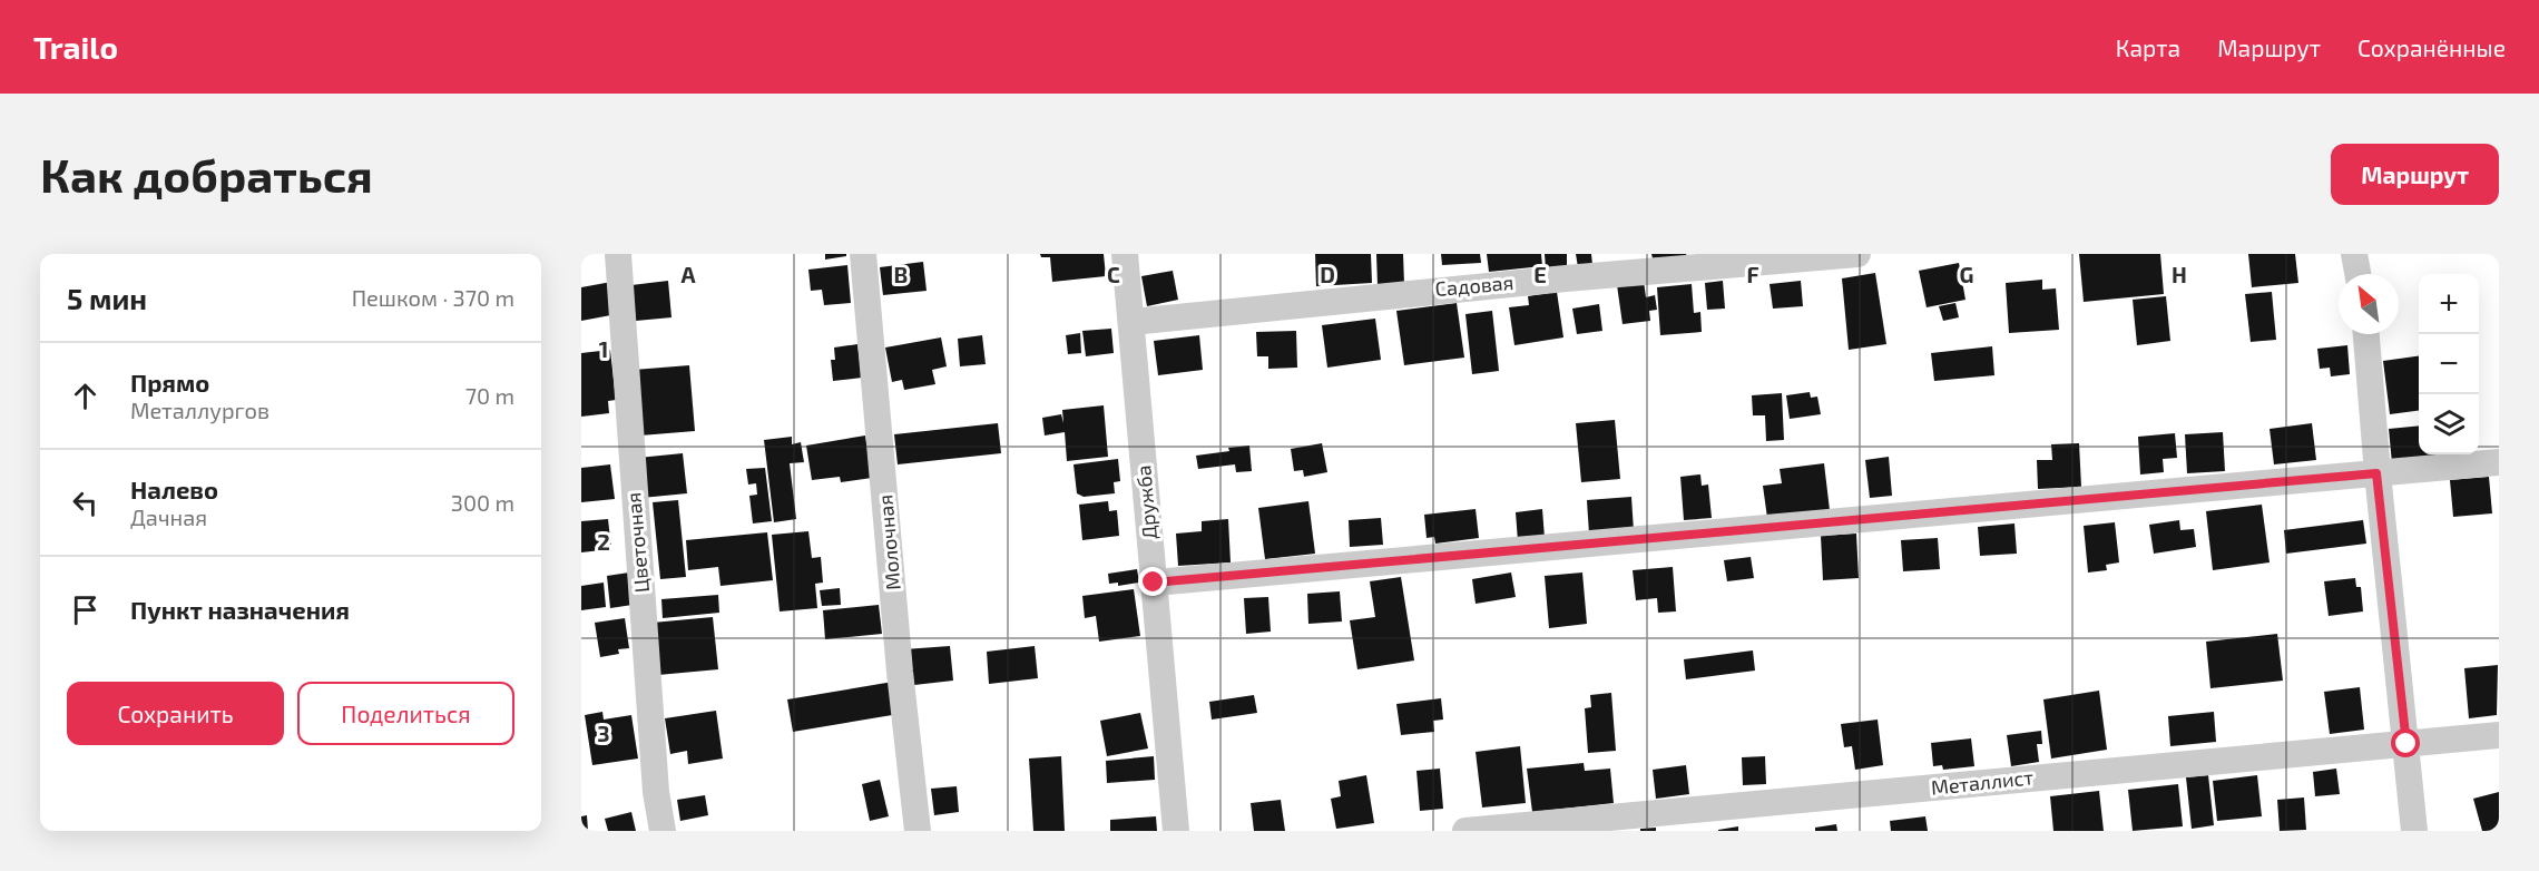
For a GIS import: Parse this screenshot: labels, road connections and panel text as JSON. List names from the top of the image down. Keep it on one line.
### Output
{"streets":{"street":["Садовая","Дружба","Цветочная","Молочная","Металлист"]},"crossings":[["Садовая","Дружба"]],"north":"top left","page":{"header":"Trailo","nav":["Карта","Маршрут","Сохранённые"],"buttons":["Маршрут",["Сохранить","Поделиться"]],"title":"Как добраться","heading":["5 мин","Пешком · 370 m"],"map_buttons":["+","−"],"list":[["Прямо","Металлургов","70 m"],["Налево","Дачная","300 m"],"Пункт назначения"]},"grid":{"columns":["A","B","C","D","E","F","G","H"],"rows":["1","2","3"]}}
